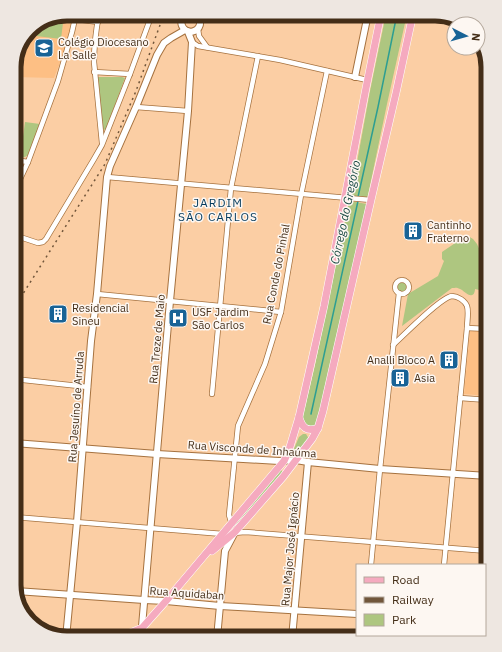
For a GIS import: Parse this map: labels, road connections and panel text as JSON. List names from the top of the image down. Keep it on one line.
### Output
{"streets":{"street":["Rua Conde do Pinhal","Rua Treze de Maio","Rua Jesuíno de Arruda","Rua Visconde de Inhaúma","Rua Major José Ignácio","Rua Aquidaban"]},"crossings":[["Rua Conde do Pinhal","Rua Visconde de Inhaúma"],["Rua Treze de Maio","Rua Jesuíno de Arruda"],["Rua Treze de Maio","Rua Visconde de Inhaúma"],["Rua Treze de Maio","Rua Aquidaban"],["Rua Jesuíno de Arruda","Rua Visconde de Inhaúma"],["Rua Jesuíno de Arruda","Rua Aquidaban"],["Rua Visconde de Inhaúma","Rua Major José Ignácio"],["Rua Major José Ignácio","Rua Aquidaban"]],"districts":["JARDIM SÃO CARLOS"],"water":["Córrego do Gregório"],"places":{"school or university":["Colégio Diocesano La Salle"],"building":["Cantinho Fraterno","Residencial Sineu","Analli Bloco A","Asia"],"hospital":["USF Jardim São Carlos"]},"legend":["Road","Railway","Park"],"north":"right"}
